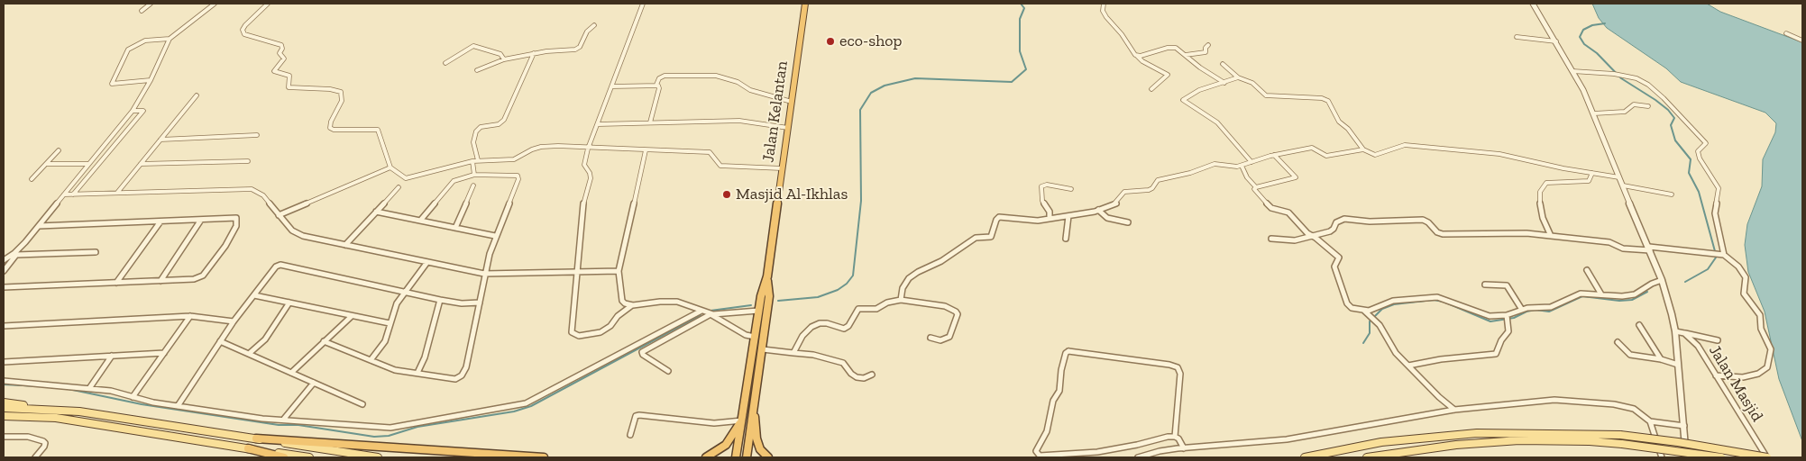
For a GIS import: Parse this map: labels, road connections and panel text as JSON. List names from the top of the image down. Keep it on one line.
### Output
{"streets":{"highway":["Jalan Kelantan"],"street":["Jalan Masjid"]},"places":["eco-shop","Masjid Al-Ikhlas"]}
